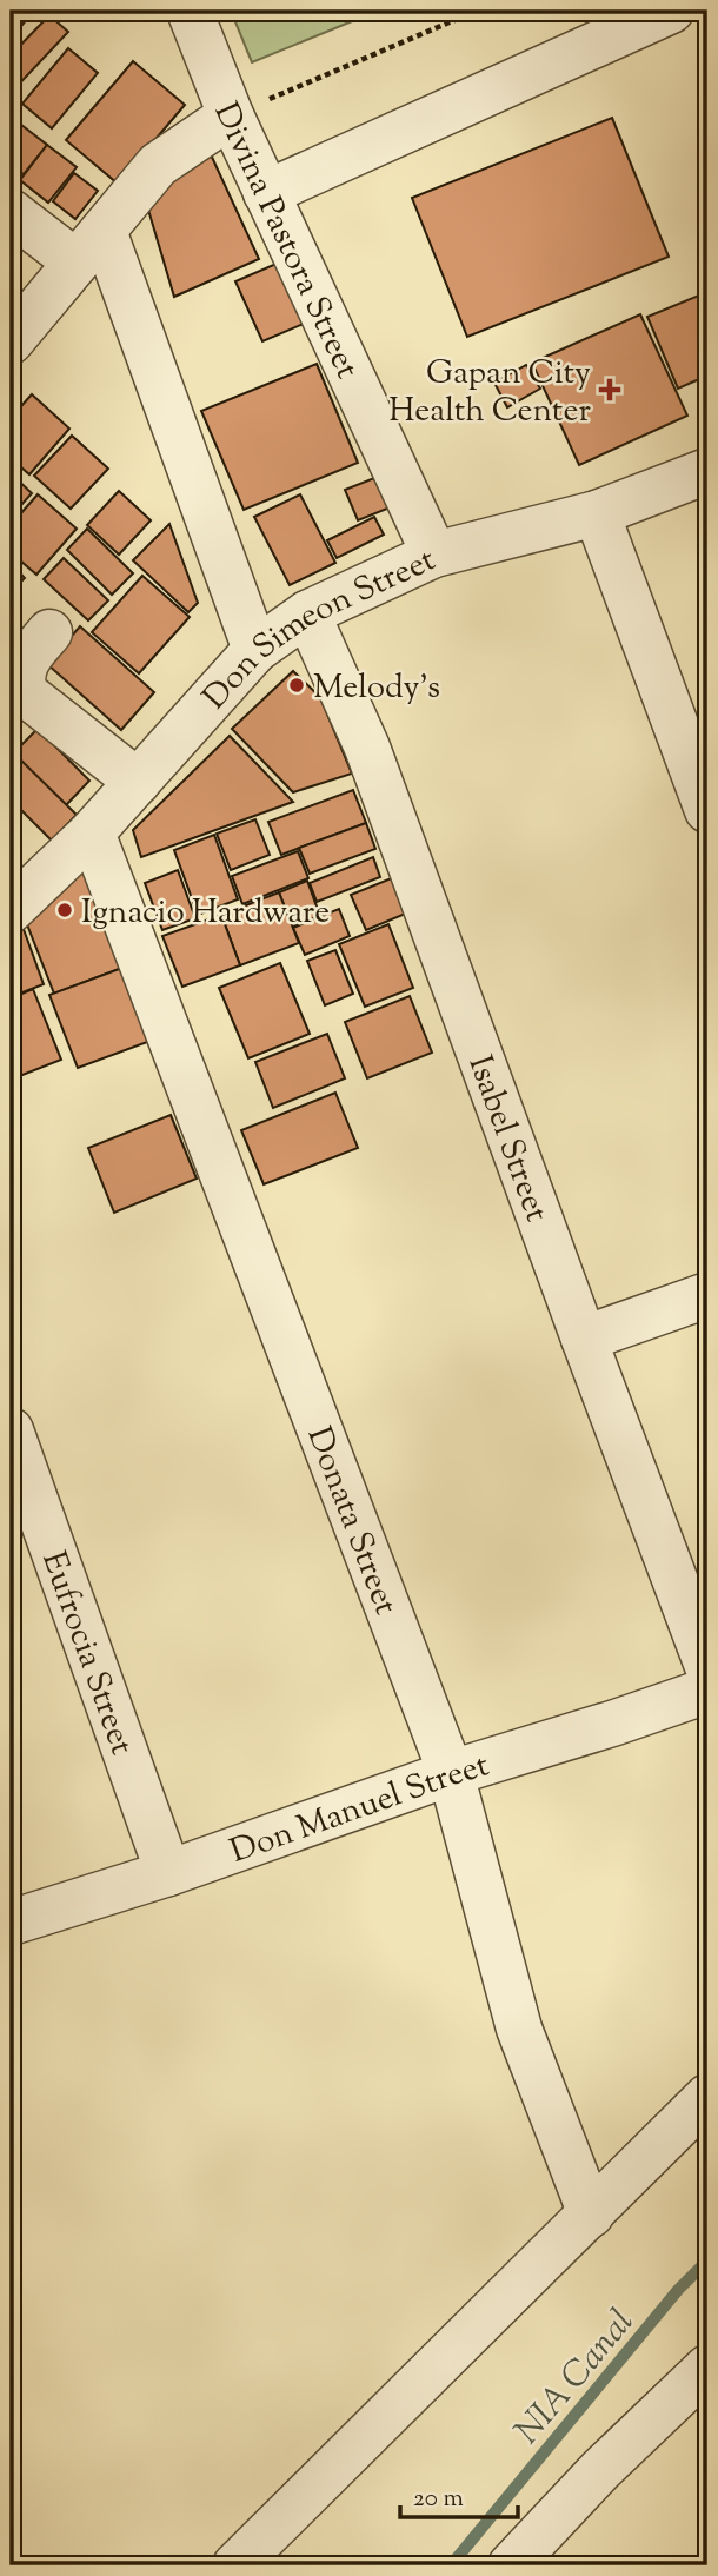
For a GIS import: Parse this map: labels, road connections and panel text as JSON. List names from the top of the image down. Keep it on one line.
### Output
{"streets":{"street":["Divina Pastora Street","Don Simeon Street","Isabel Street","Donata Street","Eufrocia Street","Don Manuel Street"]},"crossings":[["Divina Pastora Street","Don Simeon Street"],["Don Simeon Street","Isabel Street"],["Don Simeon Street","Donata Street"],["Donata Street","Don Manuel Street"],["Eufrocia Street","Don Manuel Street"]],"water":["NIA Canal"],"places":{"health":["Gapan City Health Center"],"other":["Melody's","Ignacio Hardware"]},"scale_bar":"20 m"}
